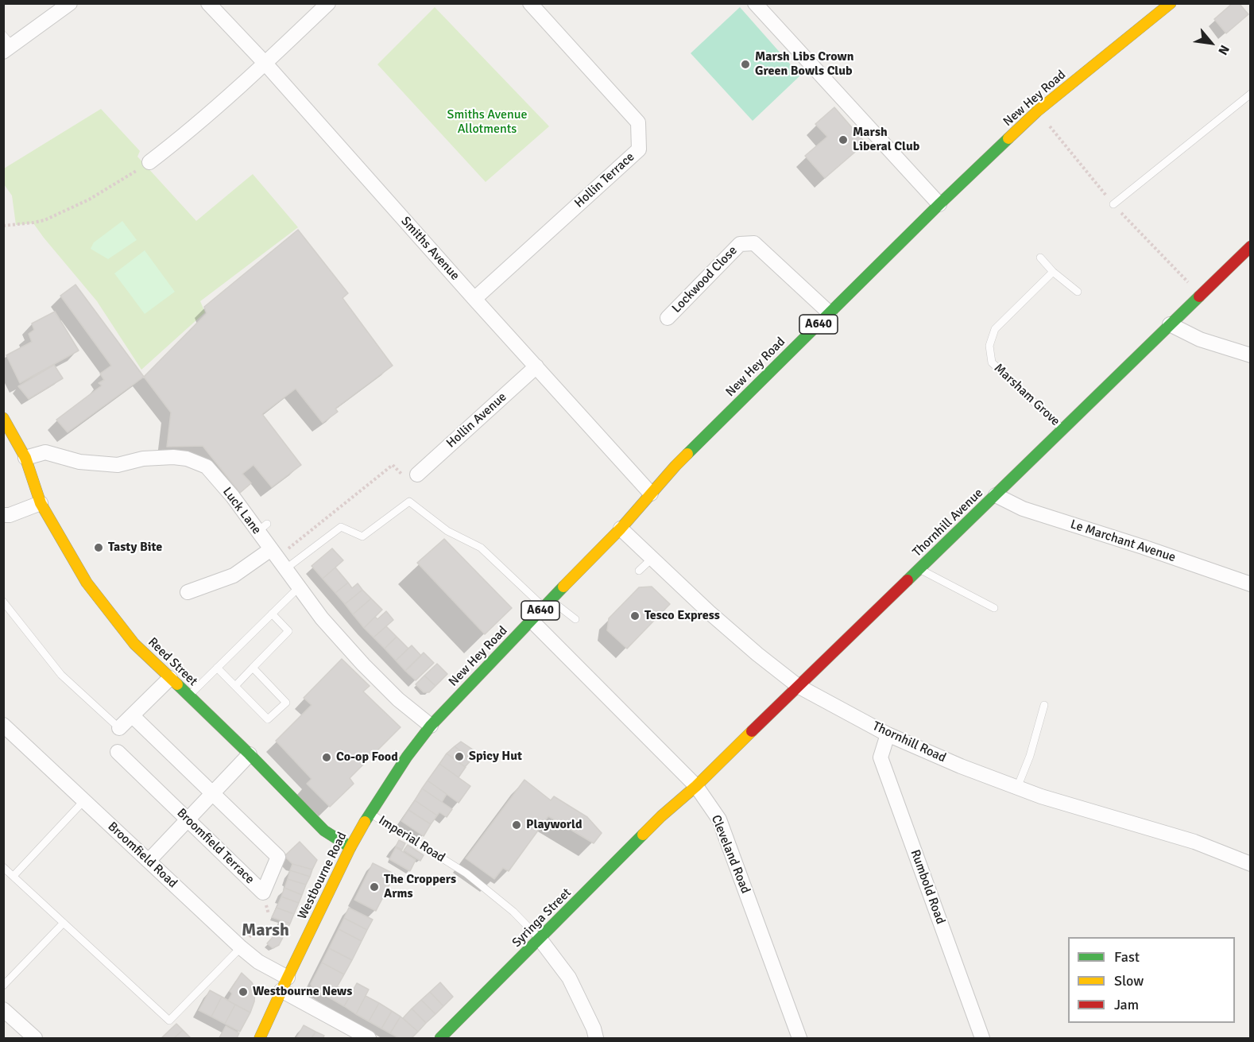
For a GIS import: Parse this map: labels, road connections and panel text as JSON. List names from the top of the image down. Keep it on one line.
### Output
{"streets":{"main road":["New Hey Road","A640","Thornhill Avenue","Reed Street","Westbourne Road","Syringa Street"],"street":["Hollin Terrace","Smiths Avenue","Lockwood Close","Hollin Avenue","Luck Lane","Le Marchant Avenue","Thornhill Road","Imperial Road","Broomfield Terrace","Cleveland Road","Broomfield Road","Rumbold Road"],"lane":["Marsham Grove"]},"crossings":[["New Hey Road","Smiths Avenue"],["New Hey Road","Lockwood Close"],["New Hey Road","Luck Lane"],["New Hey Road","Thornhill Road"],["New Hey Road","Cleveland Road"],["New Hey Road","Westbourne Road"],["Hollin Terrace","Smiths Avenue"],["Smiths Avenue","Hollin Avenue"],["Marsham Grove","Thornhill Avenue"],["Luck Lane","Reed Street"],["Thornhill Avenue","Le Marchant Avenue"],["Thornhill Avenue","Thornhill Road"],["Thornhill Avenue","Cleveland Road"],["Thornhill Avenue","Syringa Street"],["Reed Street","Westbourne Road"],["Thornhill Road","Rumbold Road"],["Imperial Road","Westbourne Road"],["Imperial Road","Syringa Street"],["Broomfield Road","Westbourne Road"]],"districts":["Marsh"],"parks":["Smiths Avenue Allotments"],"places":["Marsh Libs Crown Green Bowls Club","Marsh Liberal Club","Tasty Bite","Tesco Express","Spicy Hut","Co-op Food","Playworld","The Croppers Arms","Westbourne News"],"legend":["Fast","Slow","Jam"],"north":"bottom right"}
